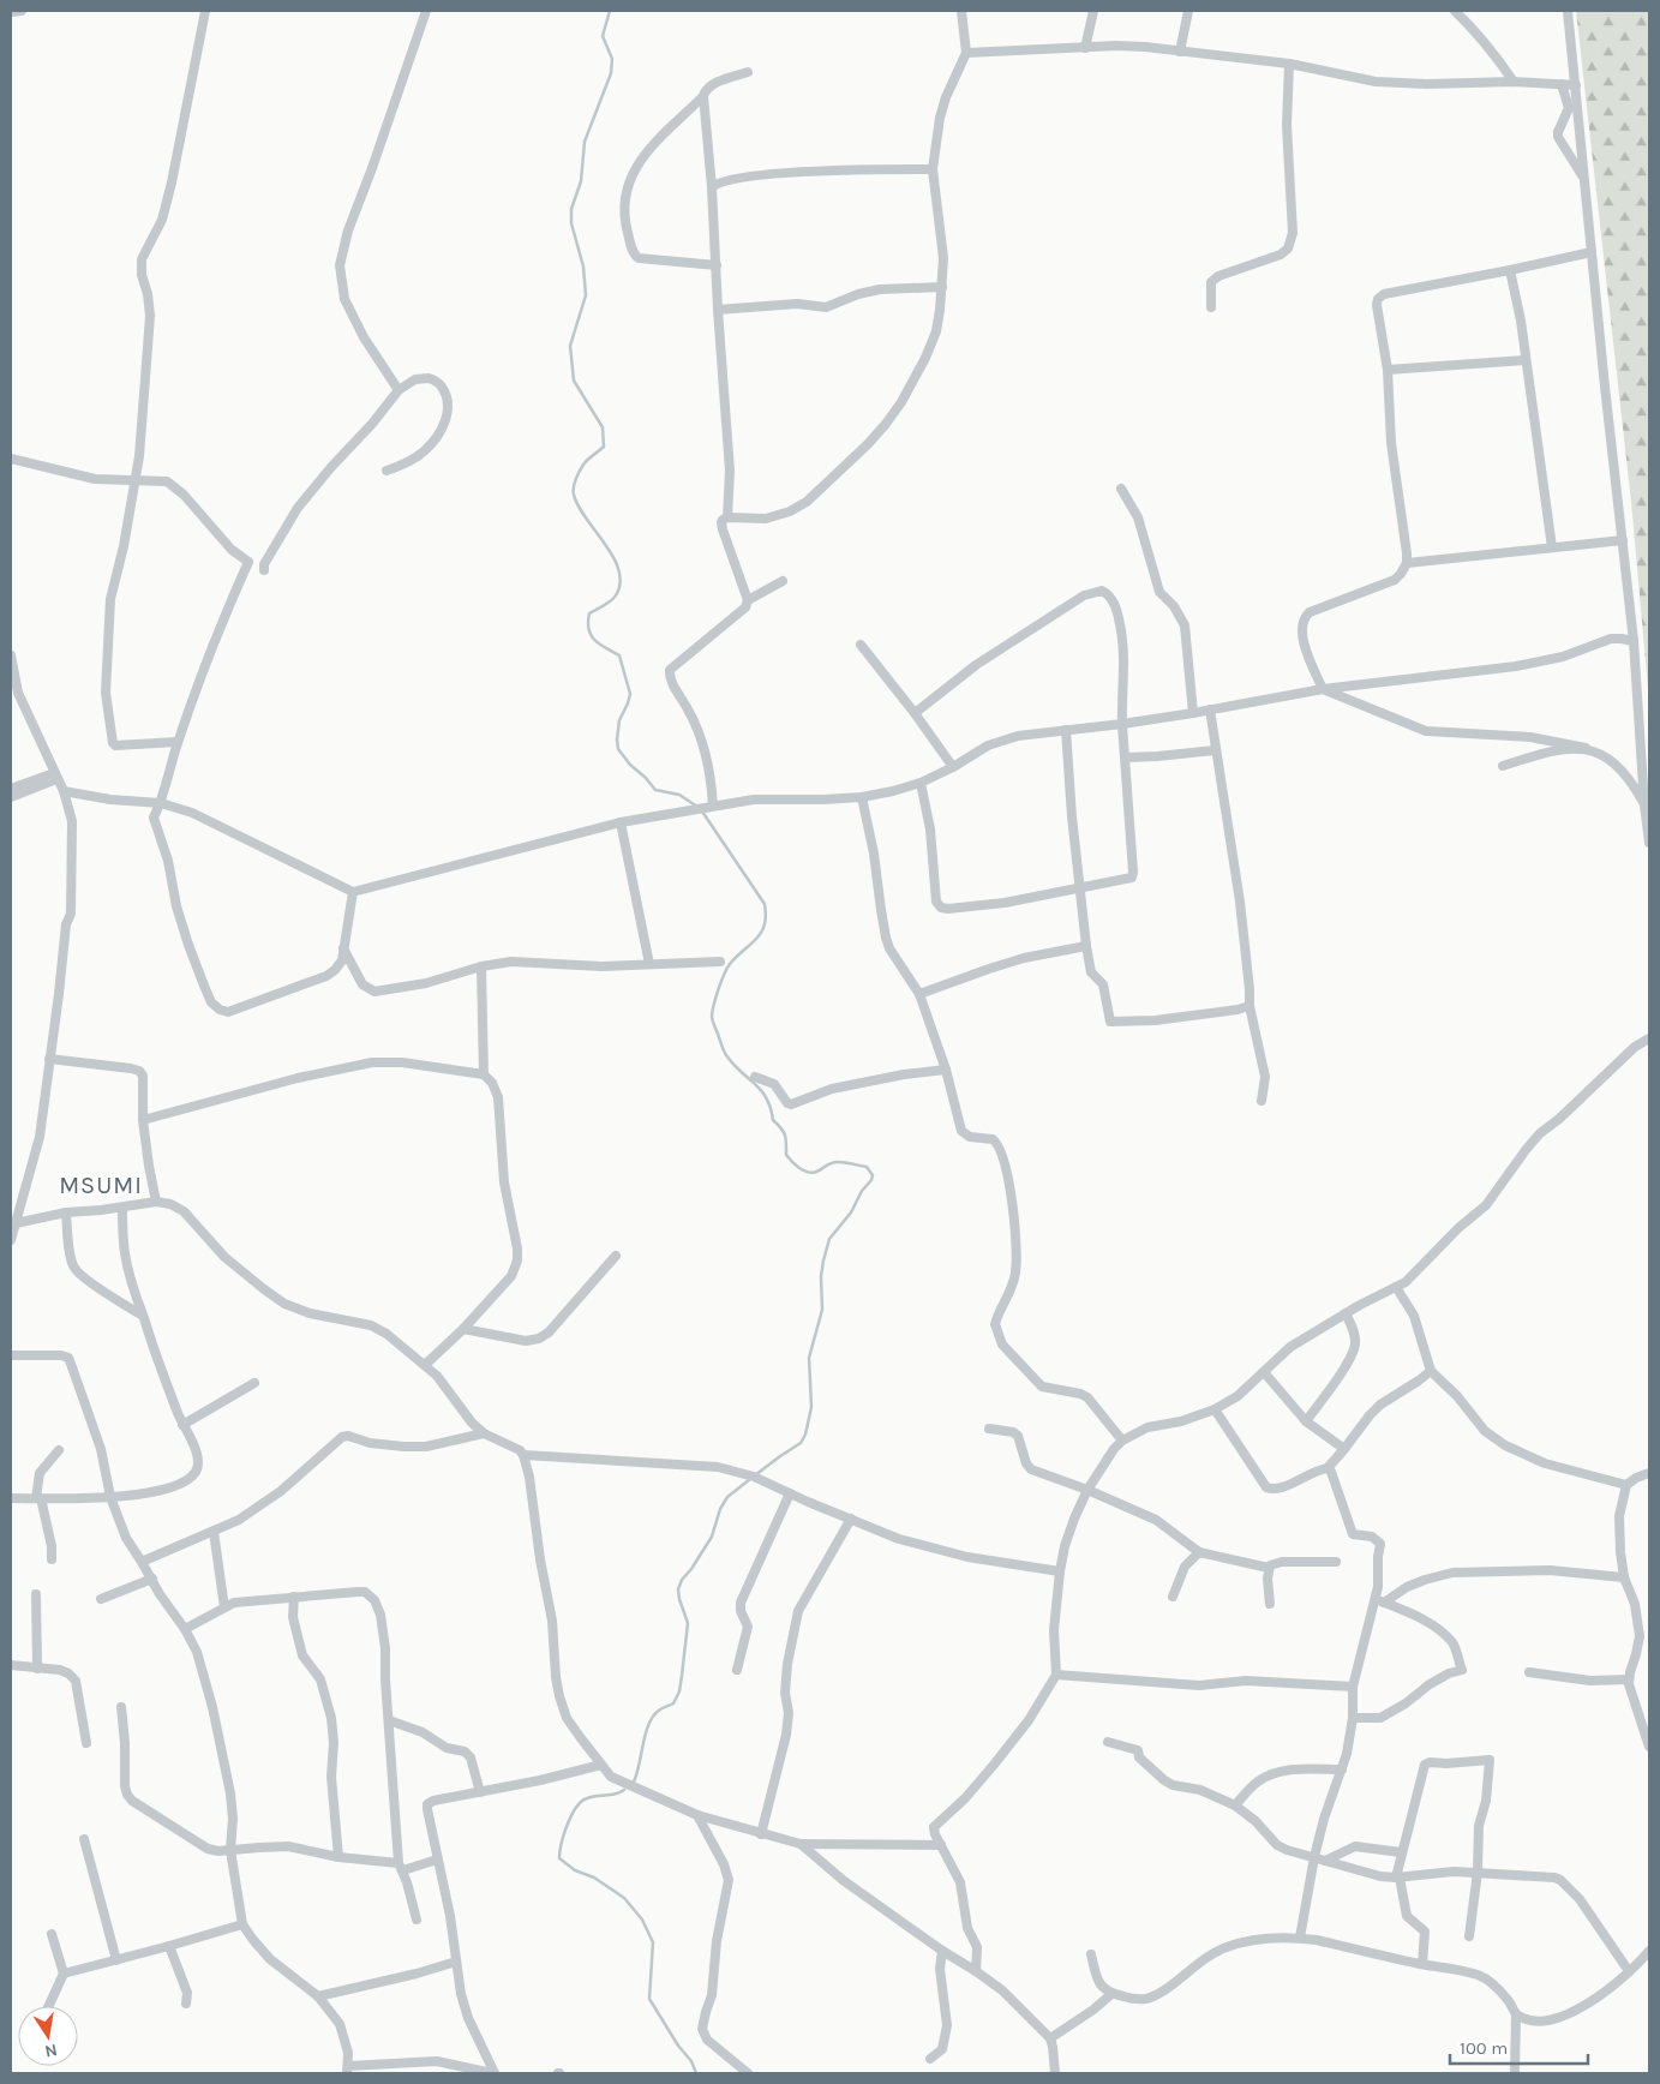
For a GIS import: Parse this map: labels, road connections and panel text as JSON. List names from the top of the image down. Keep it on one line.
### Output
{"districts":["MSUMI"],"scale_bar":"100 m","north":"bottom"}
